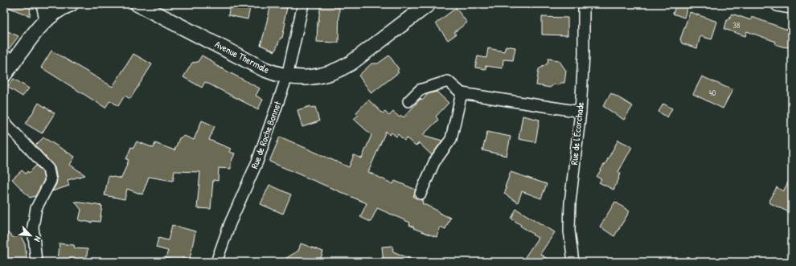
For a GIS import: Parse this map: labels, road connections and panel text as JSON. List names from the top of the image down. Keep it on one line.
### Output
{"streets":{"main road":["Avenue Thermale"],"street":["Rue de l'Écorchade","Rue de Roche Bonnet"]},"crossings":[["Avenue Thermale","Rue de Roche Bonnet"]],"house_numbers":["38","40"],"north":"bottom right"}
